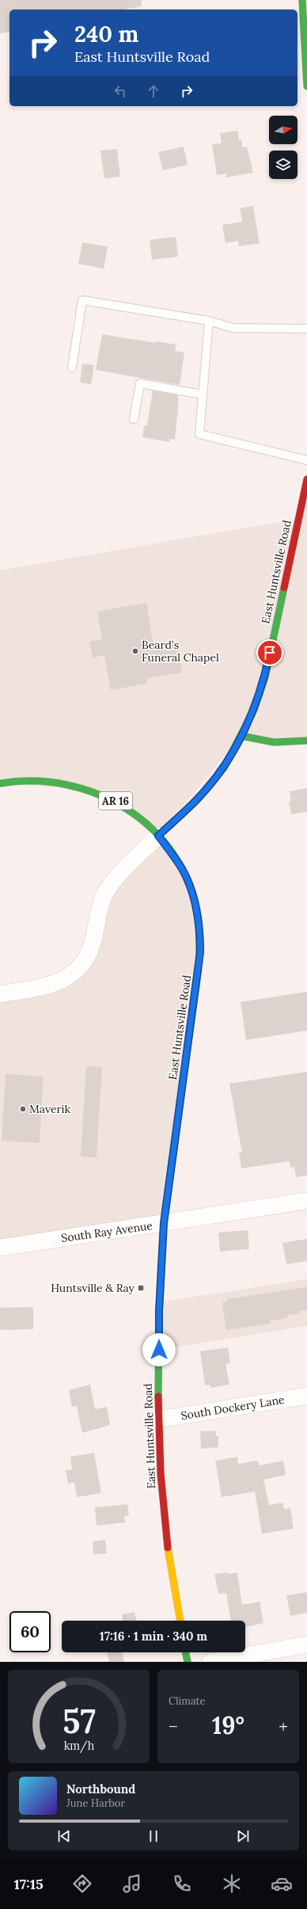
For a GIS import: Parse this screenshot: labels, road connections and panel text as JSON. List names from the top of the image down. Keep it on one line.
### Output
{"streets":{"main road":["East Huntsville Road","AR 16"],"street":["South Ray Avenue","South Dockery Lane"]},"crossings":[["East Huntsville Road","AR 16"],["East Huntsville Road","South Ray Avenue"],["East Huntsville Road","South Dockery Lane"]],"places":{"other":["Beard's Funeral Chapel","Maverik"],"transit":["Huntsville & Ray"]},"north":"right","page":{"turn":["240 m","East Huntsville Road"],"limit":"60","trip":"17:16 · 1 min · 340 m","tile":"Climate","heat":["−","19°","+"],"song":["Northbound","June Harbor"],"tabs":"17:15","gauge":["57","km/h"]}}
